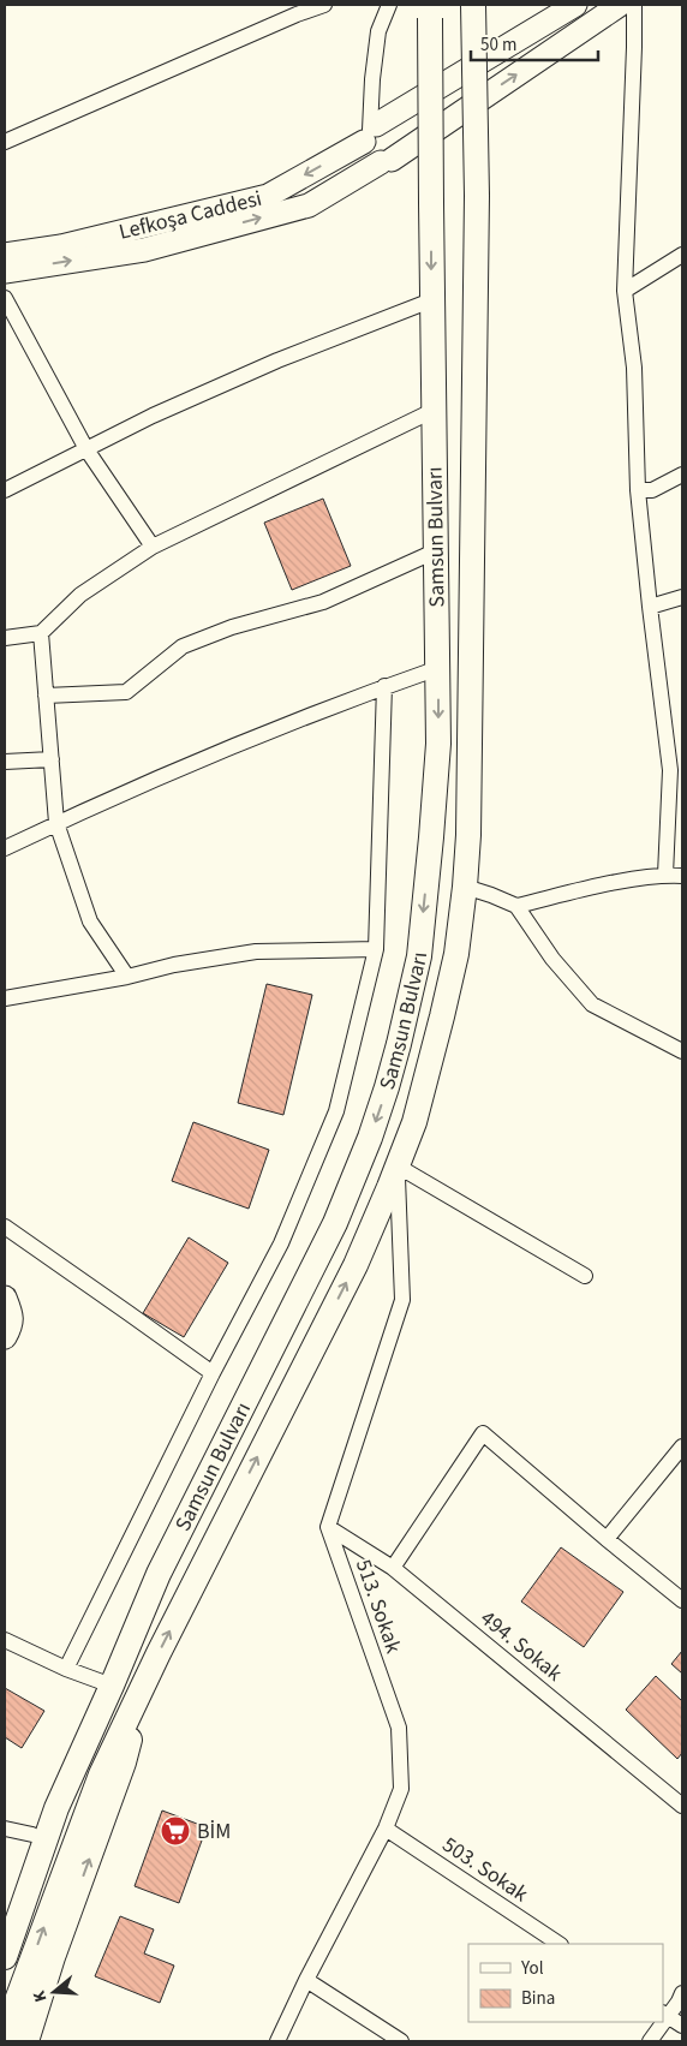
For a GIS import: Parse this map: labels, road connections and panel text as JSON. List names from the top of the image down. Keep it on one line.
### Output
{"streets":{"main road":["Samsun Bulvarı"],"street":["Lefkoşa Caddesi","513. Sokak","494. Sokak","503. Sokak"]},"crossings":[["513. Sokak","494. Sokak"],["513. Sokak","503. Sokak"]],"places":{"supermarket":["BİM"]},"legend":["Yol","Bina"],"scale_bar":"50 m","north":"left"}
